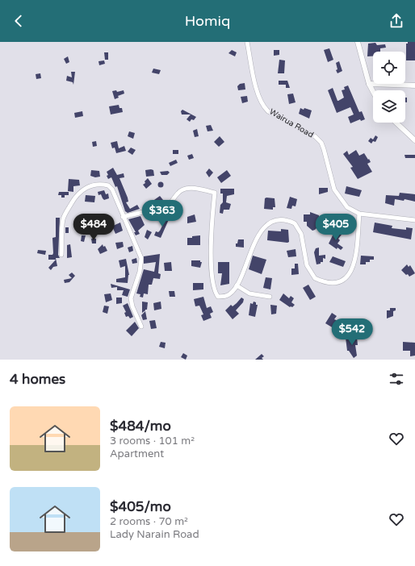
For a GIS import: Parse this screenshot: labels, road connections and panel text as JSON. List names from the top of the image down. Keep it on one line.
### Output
{"streets":{"street":["Wairua Road"]},"page":{"header":"Homiq","price":["$363","$484","$405","$542"],"heading":"4 homes","list":[{"name":"$484/mo","note":"3 rooms · 101 m² · Apartment"},{"name":"$405/mo","note":"2 rooms · 70 m² · Lady Narain Road"}]}}
